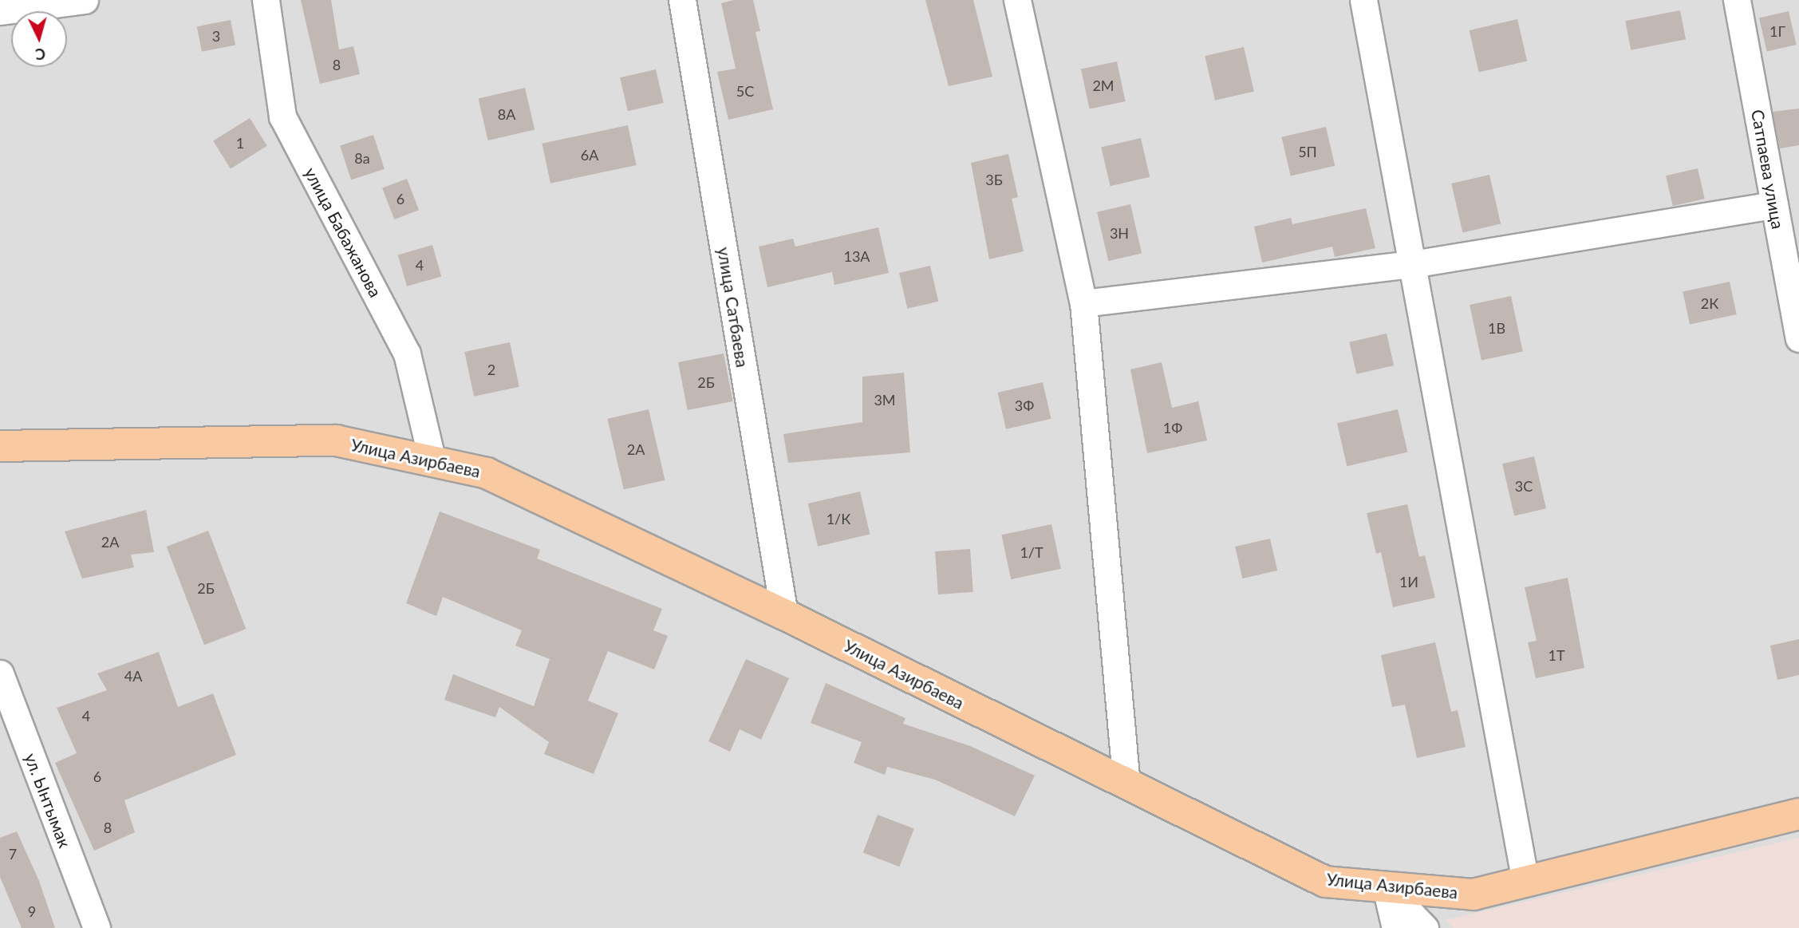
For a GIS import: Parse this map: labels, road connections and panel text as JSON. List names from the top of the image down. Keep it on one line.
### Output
{"streets":{"main road":["Улица Азирбаева"],"street":["Сатпаева улица","улица Бабажанова","улица Сатбаева","ул. Ынтымак"]},"crossings":[["улица Бабажанова","Улица Азирбаева"],["улица Сатбаева","Улица Азирбаева"]],"house_numbers":["1Г","3","8","2M","5С","8А","1","5П","6А","8а","3Б","6","3H","13А","4","2К","1В","2","2Б","3М","3Ф","1Ф","2А","3С","1/К","2А","1/Т","1И","2Б","1Т","4А","4","6","8","7","9"],"north":"bottom"}
